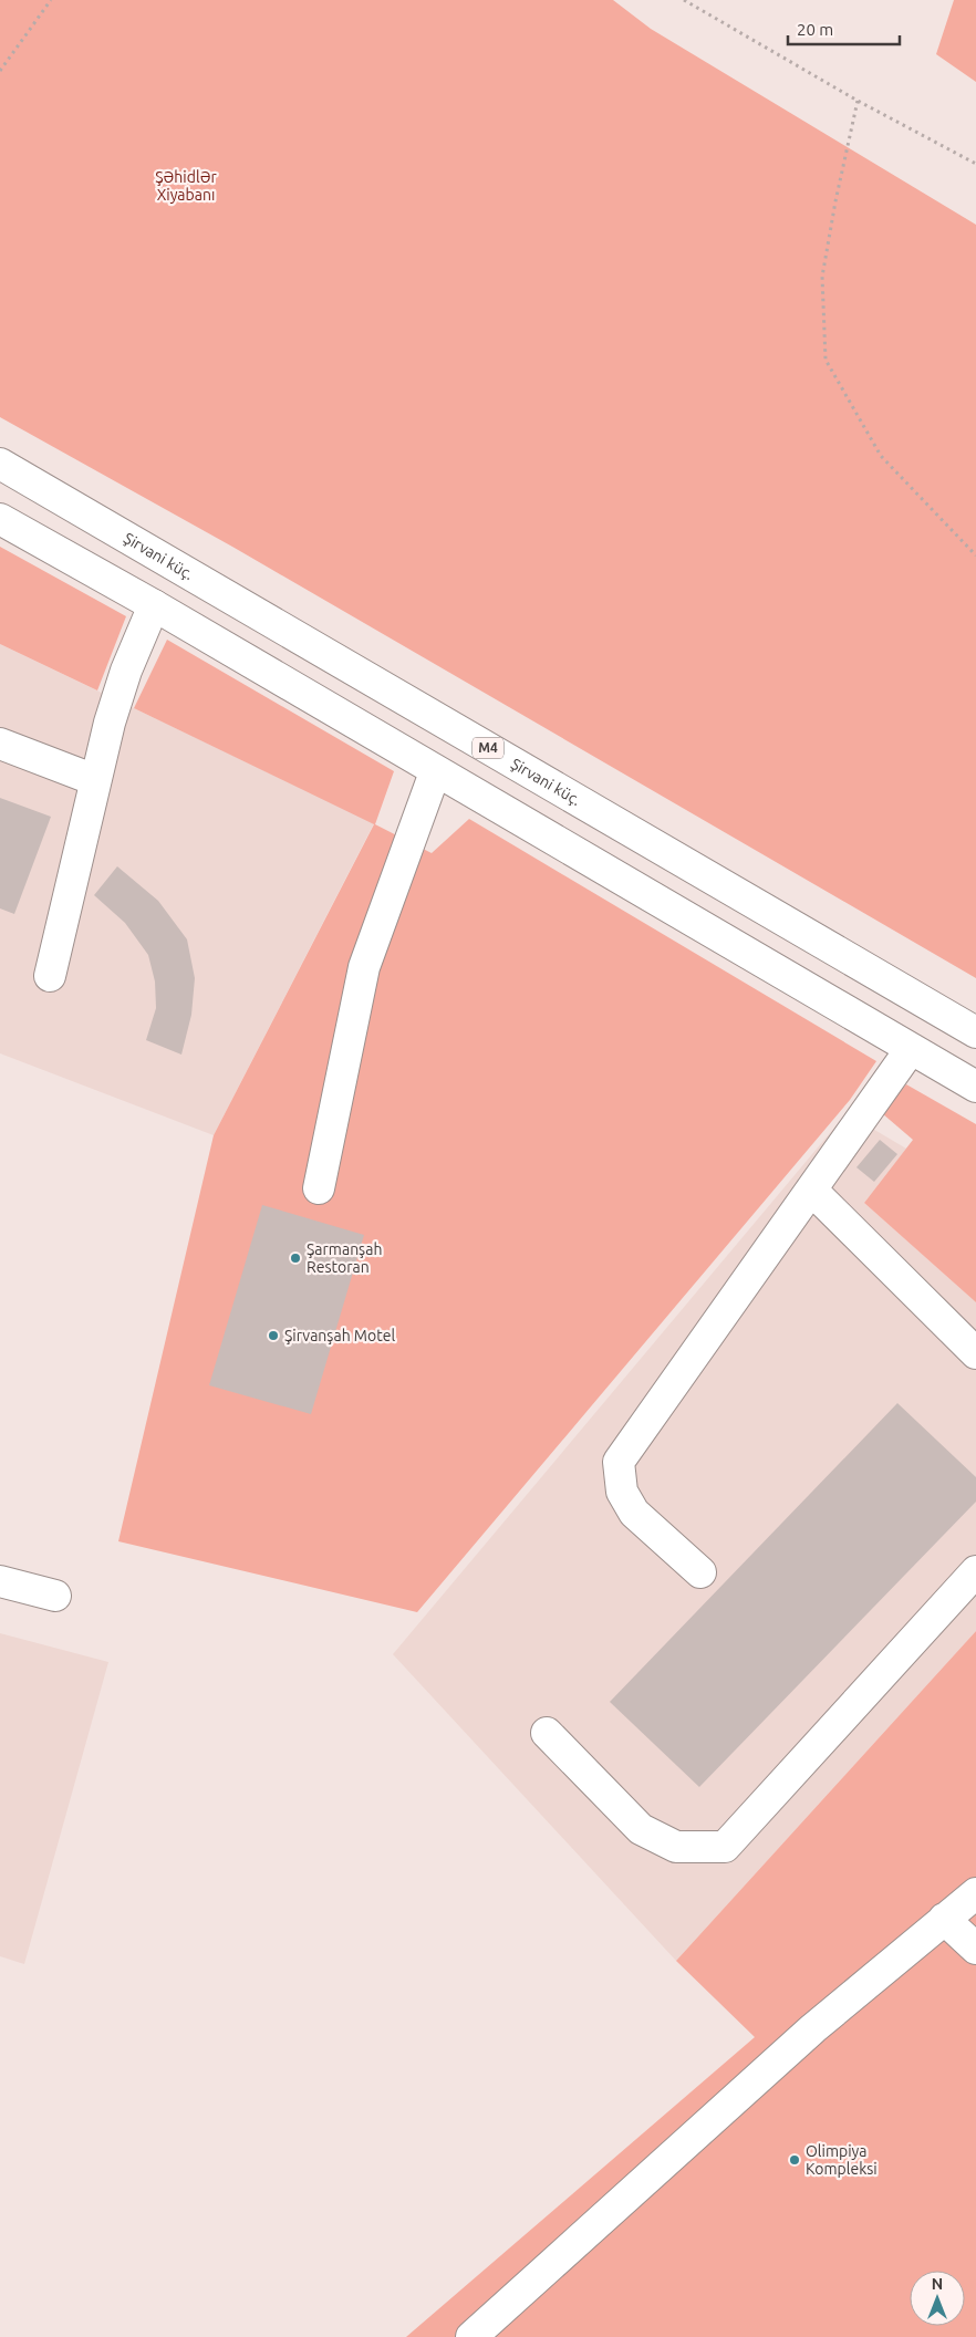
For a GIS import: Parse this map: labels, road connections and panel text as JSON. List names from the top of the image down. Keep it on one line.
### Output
{"streets":{"main road":["Şirvani küç.","M4"]},"parks":["Şəhidlər Xiyabanı"],"places":["Şarmanşah Restoran","Şirvanşah Motel","Olimpiya Kompleksi"],"scale_bar":"20 m","north":"top"}
